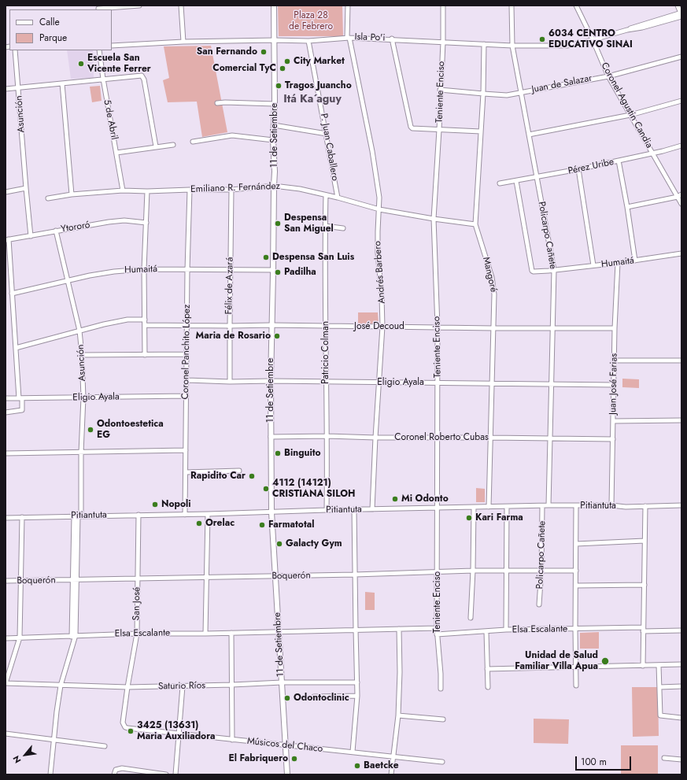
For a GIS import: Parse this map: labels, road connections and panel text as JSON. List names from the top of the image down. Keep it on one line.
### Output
{"streets":{"main road":["11 de Setiembre"],"street":["Isla Po'i","Juan de Salazar","Teniente Enciso","Coronel Agustin Candia","Asunción","5 de Abril","P. Juan Caballero","Pérez Uribe","Emiliano R. Fernández","Ytororó","Policarpo Cañete","Humaitá","Andrés Barbero","Mangoré","Félix de Azará","José Decoud","Coronel Panchito López","Patricio Colman","Eligio Ayala","Juan José Farias","Coronel Roberto Cubas","Pitiantuta","Boquerón","San José","Elsa Escalante","Saturio Ríos","Músicos del Chaco"]},"crossings":[["Isla Po'i","Teniente Enciso"],["Isla Po'i","Coronel Agustin Candia"],["Isla Po'i","11 de Setiembre"],["Isla Po'i","P. Juan Caballero"],["Isla Po'i","Policarpo Cañete"],["Isla Po'i","Andrés Barbero"],["Isla Po'i","Mangoré"],["Juan de Salazar","Teniente Enciso"],["Juan de Salazar","Coronel Agustin Candia"],["Juan de Salazar","Policarpo Cañete"],["Juan de Salazar","Mangoré"],["Teniente Enciso","Emiliano R. Fernández"],["Teniente Enciso","José Decoud"],["Teniente Enciso","Eligio Ayala"],["Teniente Enciso","Coronel Roberto Cubas"],["Teniente Enciso","Pitiantuta"],["Teniente Enciso","Boquerón"],["Teniente Enciso","Elsa Escalante"],["Coronel Agustin Candia","Pérez Uribe"],["Asunción","Ytororó"],["Asunción","Humaitá"],["Asunción","Eligio Ayala"],["Asunción","Pitiantuta"],["Asunción","Boquerón"],["Asunción","Elsa Escalante"],["Asunción","Saturio Ríos"],["5 de Abril","Emiliano R. Fernández"],["11 de Setiembre","Emiliano R. Fernández"],["11 de Setiembre","Humaitá"],["11 de Setiembre","José Decoud"],["11 de Setiembre","Eligio Ayala"],["11 de Setiembre","Coronel Roberto Cubas"],["11 de Setiembre","Pitiantuta"],["11 de Setiembre","Boquerón"],["11 de Setiembre","Elsa Escalante"],["11 de Setiembre","Saturio Ríos"],["11 de Setiembre","Músicos del Chaco"],["P. Juan Caballero","Emiliano R. Fernández"],["Pérez Uribe","Policarpo Cañete"],["Pérez Uribe","Humaitá"],["Emiliano R. Fernández","Andrés Barbero"],["Emiliano R. Fernández","Mangoré"],["Emiliano R. Fernández","Félix de Azará"],["Emiliano R. Fernández","Coronel Panchito López"],["Emiliano R. Fernández","Patricio Colman"],["Policarpo Cañete","Humaitá"],["Policarpo Cañete","José Decoud"],["Policarpo Cañete","Eligio Ayala"],["Policarpo Cañete","Coronel Roberto Cubas"],["Policarpo Cañete","Pitiantuta"],["Policarpo Cañete","Boquerón"],["Humaitá","Félix de Azará"],["Humaitá","Coronel Panchito López"],["Humaitá","Juan José Farias"],["Andrés Barbero","José Decoud"],["Andrés Barbero","Eligio Ayala"],["Andrés Barbero","Coronel Roberto Cubas"],["Andrés Barbero","Pitiantuta"],["Mangoré","José Decoud"],["Mangoré","Eligio Ayala"],["Mangoré","Coronel Roberto Cubas"],["Mangoré","Pitiantuta"],["Félix de Azará","José Decoud"],["Félix de Azará","Eligio Ayala"],["José Decoud","Coronel Panchito López"],["José Decoud","Patricio Colman"],["José Decoud","Juan José Farias"],["Coronel Panchito López","Eligio Ayala"],["Coronel Panchito López","Pitiantuta"],["Patricio Colman","Eligio Ayala"],["Patricio Colman","Coronel Roberto Cubas"],["Patricio Colman","Pitiantuta"],["Eligio Ayala","Juan José Farias"],["Juan José Farias","Coronel Roberto Cubas"],["Juan José Farias","Pitiantuta"],["Pitiantuta","San José"],["Boquerón","San José"],["San José","Elsa Escalante"],["San José","Saturio Ríos"],["San José","Músicos del Chaco"]],"districts":["Itá Ka´aguy"],"parks":["Plaza 28 de Febrero"],"places":["6034 CENTRO EDUCATIVO SINAI","San Fernando","City Market","Escuela San Vicente Ferrer","Comercial TyC","Tragos Juancho","Despensa San Miguel","Despensa San Luis","Padilha","Maria de Rosario","Odontoestetica EG","Binguito","Rapidito Car","4112 (14121) CRISTIANA SILOH","Mi Odonto","Nopoli","Kari Farma","Orelac","Farmatotal","Galacty Gym","Unidad de Salud Familiar Villa Apua","Odontoclinic","3425 (13631) Maria Auxiliadora","El Fabriquero","Baetcke"],"legend":["Calle","Parque"],"scale_bar":"100 m","north":"bottom left"}
